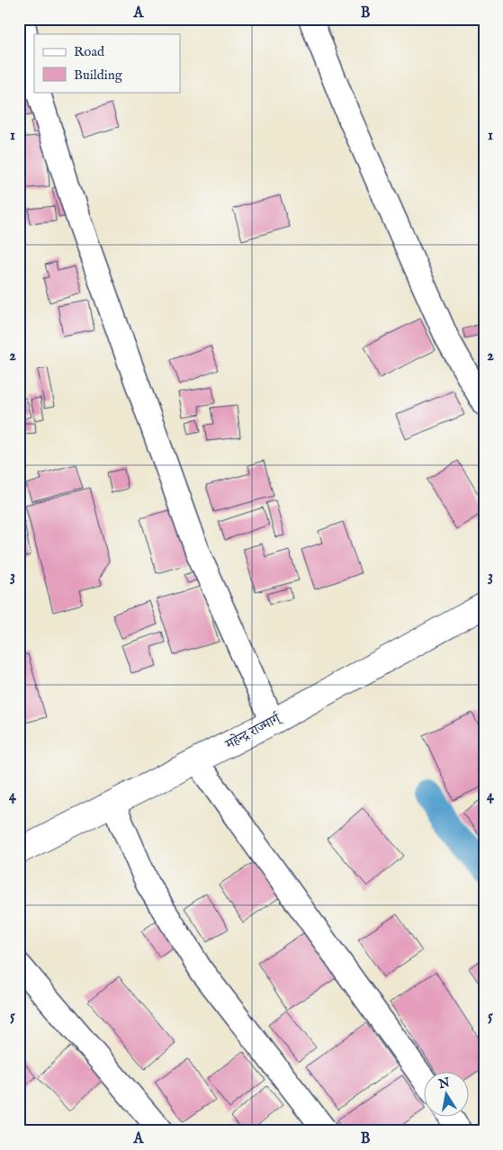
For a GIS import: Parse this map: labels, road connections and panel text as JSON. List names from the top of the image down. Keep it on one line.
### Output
{"streets":{"highway":["महेन्द्र राज्मार्ग्"]},"legend":["Road","Building"],"north":"top","grid":{"columns":["A","B"],"rows":["1","2","3","4","5"]}}
